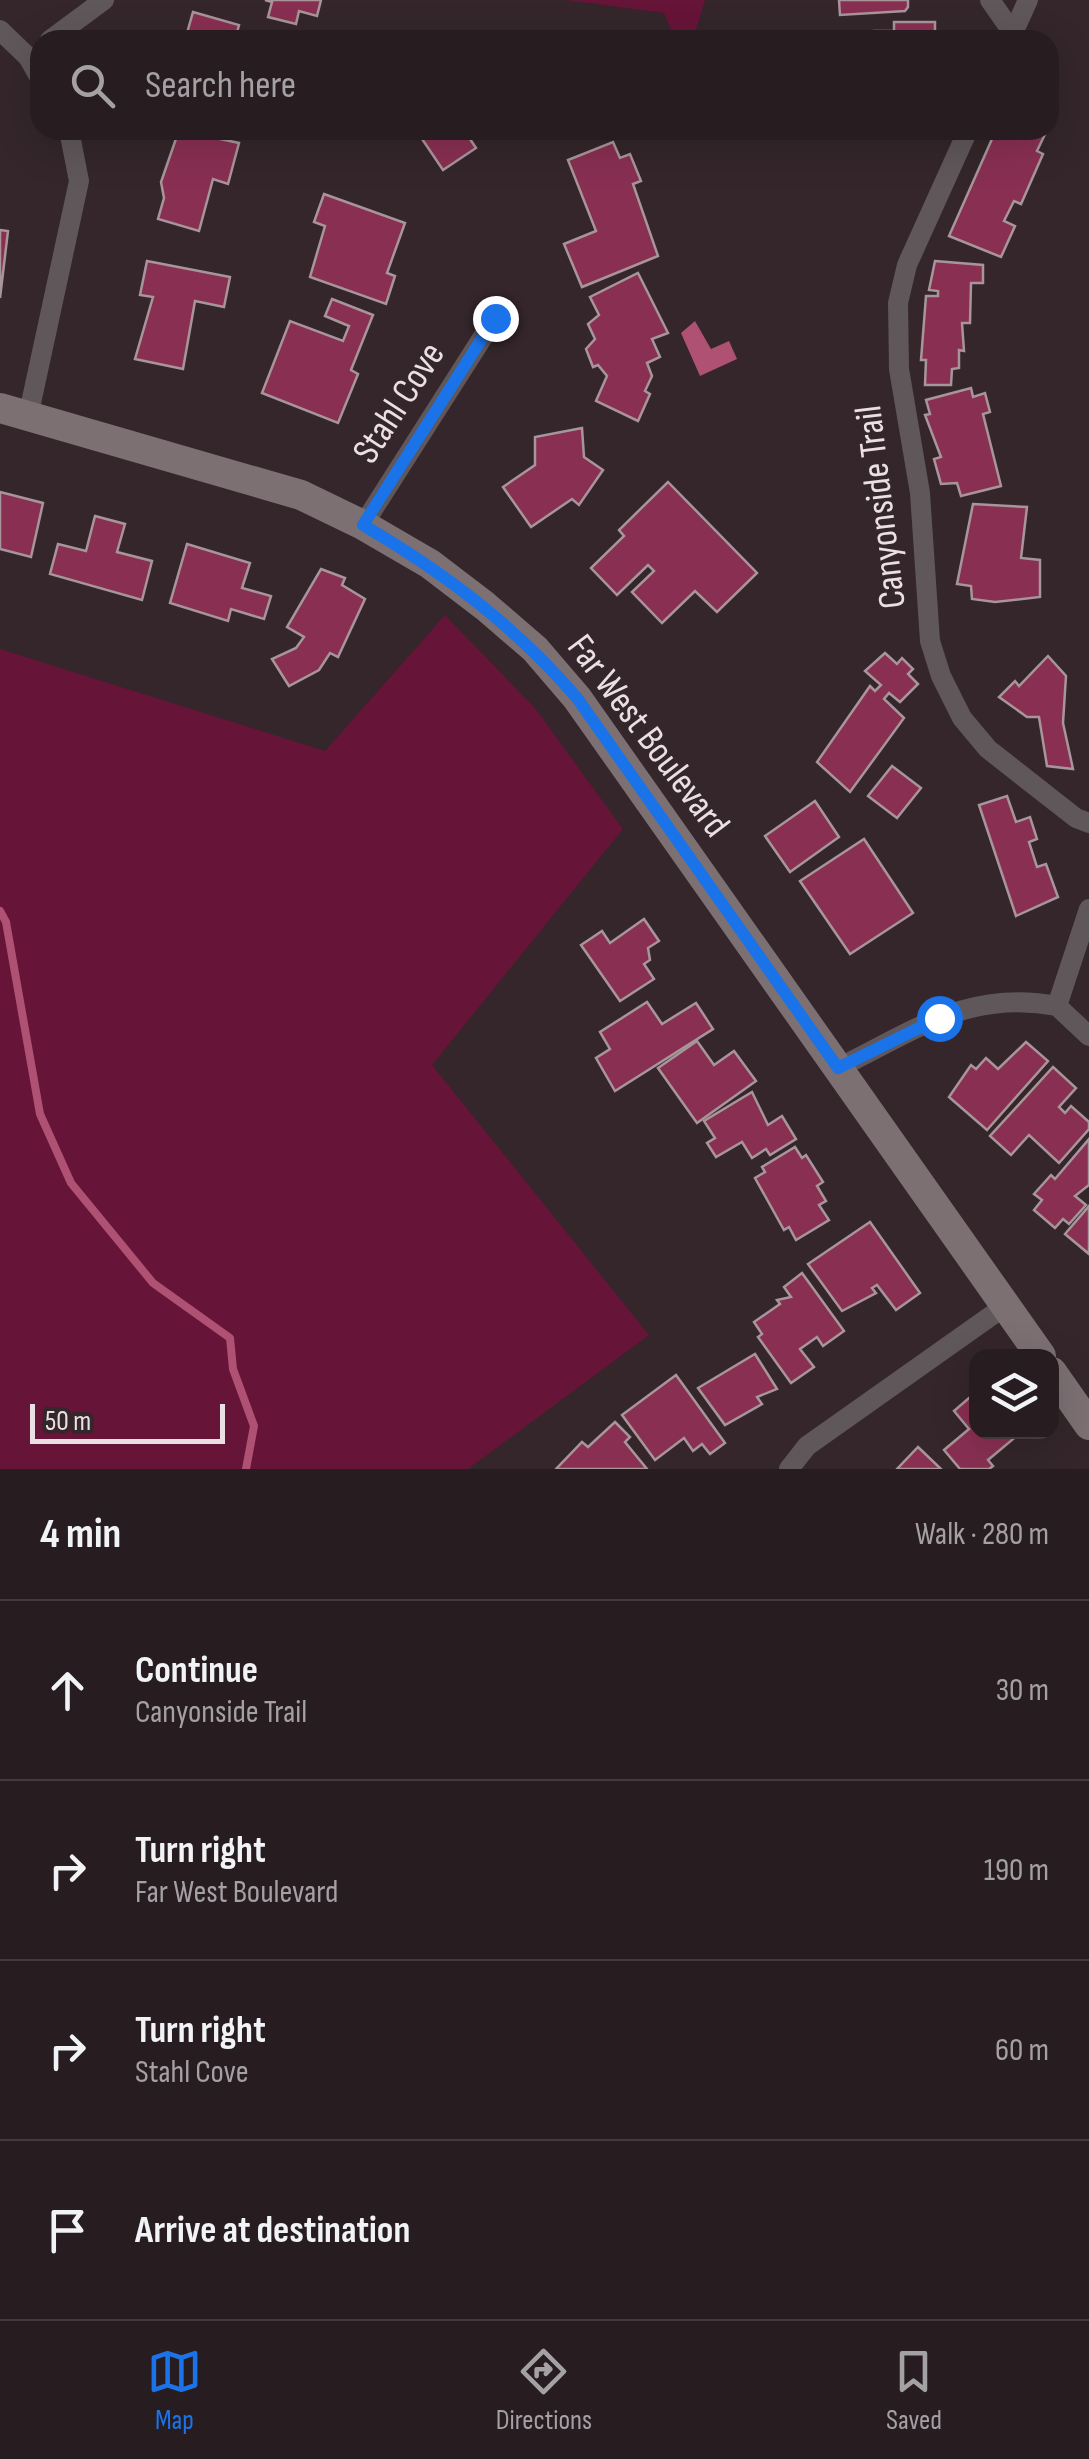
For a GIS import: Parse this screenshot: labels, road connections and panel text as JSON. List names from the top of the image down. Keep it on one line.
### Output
{"streets":{"street":["Stahl Cove","Canyonside Trail","Far West Boulevard"]},"crossings":[["Stahl Cove","Far West Boulevard"]],"scale_bar":"50 m","page":{"search":"Search here","scale":"50 m","heading":["4 min","Walk · 280 m"],"list":[["Continue","Canyonside Trail","30 m"],["Turn right","Far West Boulevard","190 m"],["Turn right","Stahl Cove","60 m"],"Arrive at destination"],"nav":["Map","Directions","Saved"]}}
